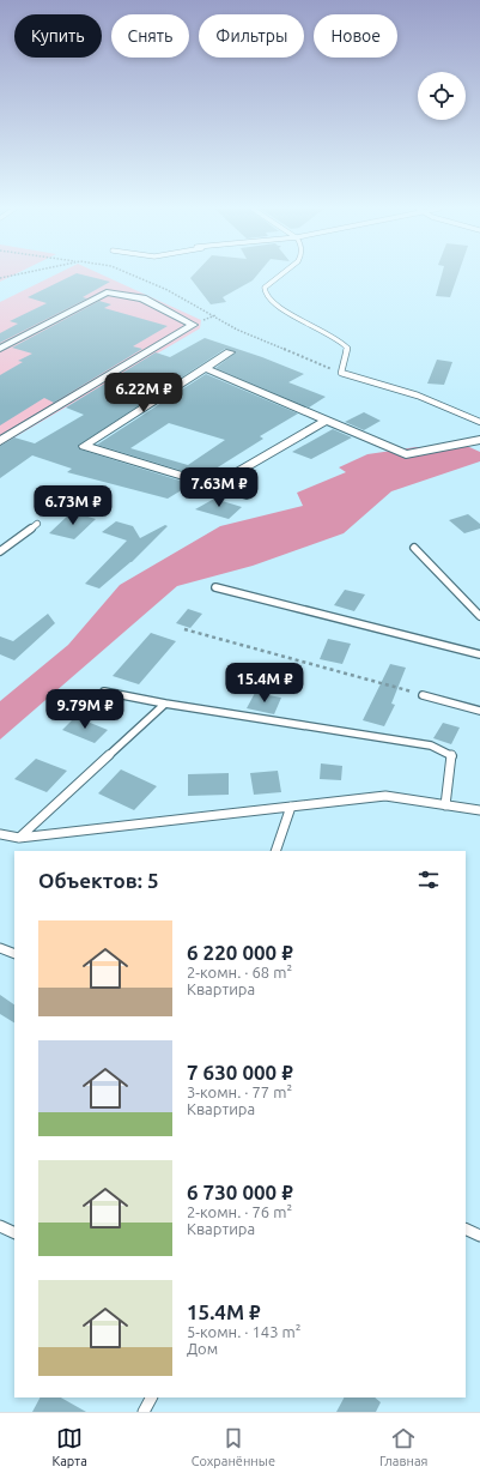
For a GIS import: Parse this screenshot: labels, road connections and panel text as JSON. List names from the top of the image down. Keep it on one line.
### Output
{"page":{"chip":["Купить","Снять","Фильтры","Новое"],"price":["6.22M ₽","7.63M ₽","6.73M ₽","15.4M ₽","9.79M ₽"],"heading":"Объектов: 5","list":[{"name":"6 220 000 ₽","note":"2-комн. · 68 m² · Квартира"},{"name":"7 630 000 ₽","note":"3-комн. · 77 m² · Квартира"},{"name":"6 730 000 ₽","note":"2-комн. · 76 m² · Квартира"},{"name":"15.4M ₽","note":"5-комн. · 143 m² · Дом"}],"tabs":["Карта","Сохранённые","Главная"]}}
